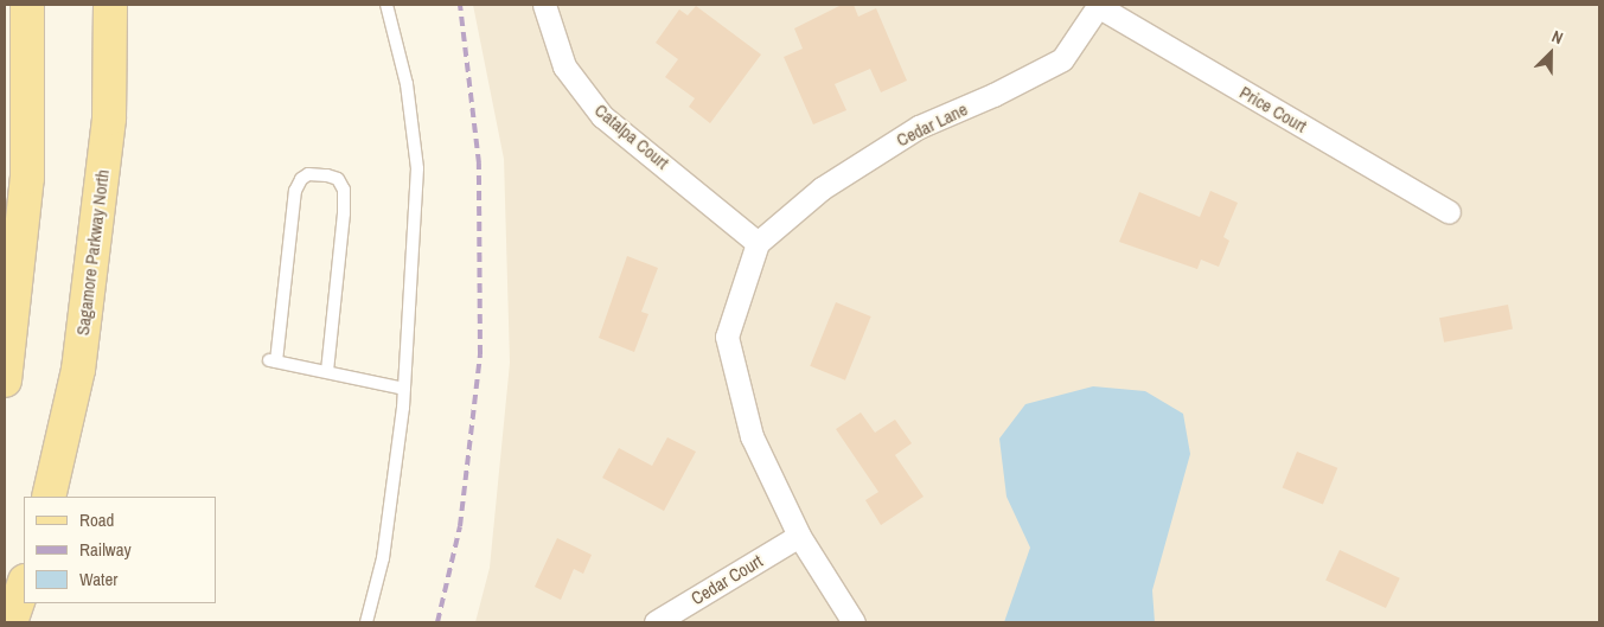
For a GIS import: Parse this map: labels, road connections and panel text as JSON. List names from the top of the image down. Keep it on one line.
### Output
{"streets":{"main road":["Sagamore Parkway North"],"street":["Price Court","Cedar Lane","Catalpa Court","Cedar Court"]},"crossings":[["Price Court","Cedar Lane"],["Cedar Lane","Catalpa Court"]],"legend":["Road","Railway","Water"],"north":"top right"}
